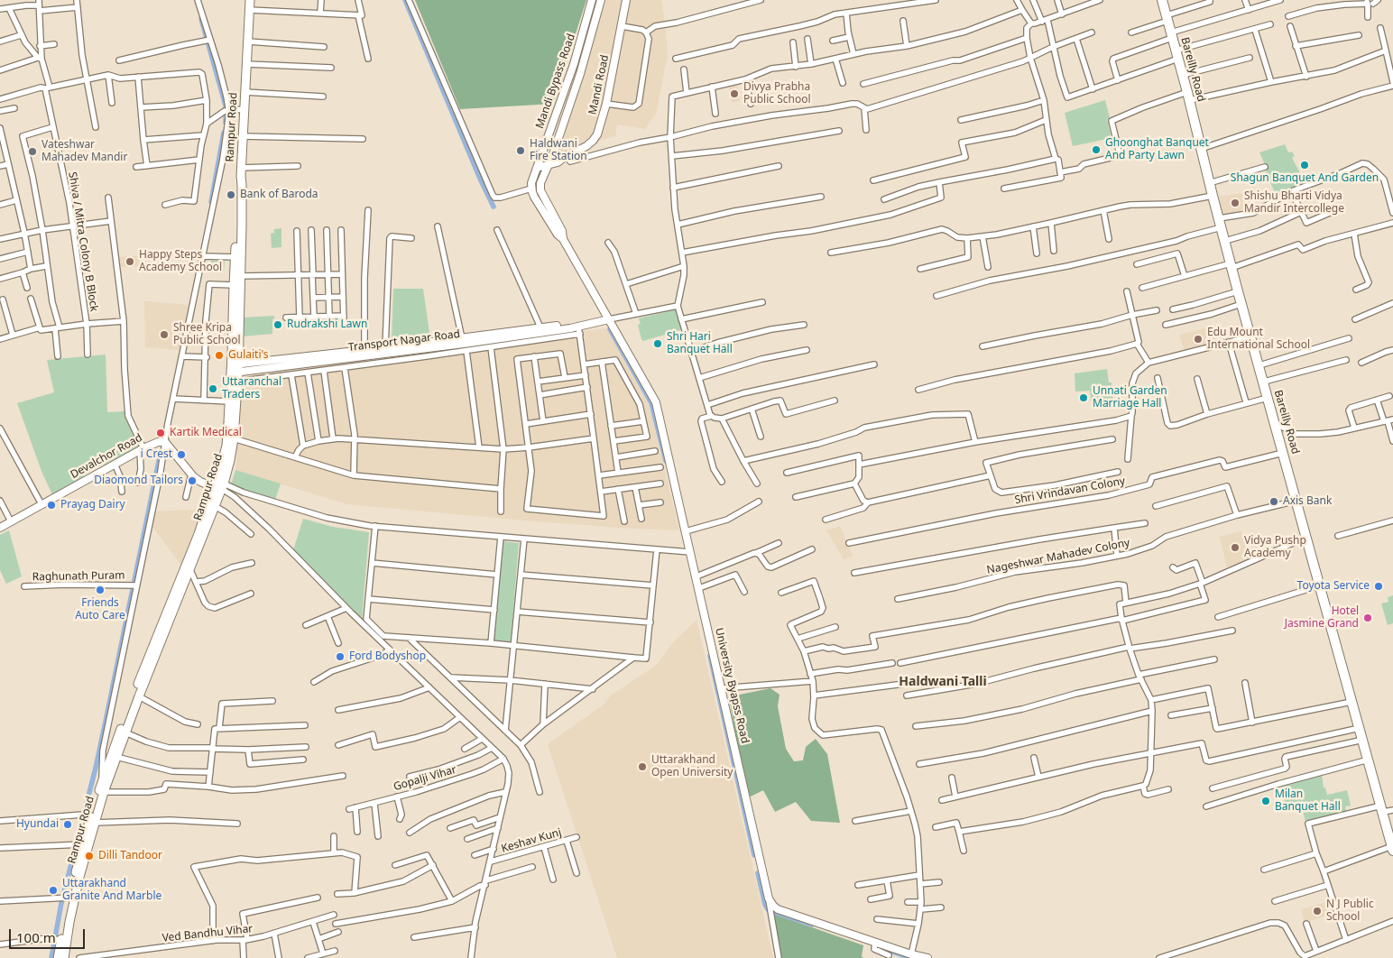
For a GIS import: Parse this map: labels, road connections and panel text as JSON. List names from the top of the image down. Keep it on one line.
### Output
{"streets":{"highway":["Bareilly Road"],"main road":["Mandi Bypass Road","Mandi Road","Rampur Road","Transport Nagar Road","Devalchor Road","University Byapss Road"],"street":["Shiva / Mitra Colony B Block","Shri Vrindavan Colony","Nageshwar Mahadev Colony","Raghunath Puram","Gopalji Vihar","Keshav Kunj","Ved Bandhu Vihar"]},"crossings":[["Bareilly Road","Shri Vrindavan Colony"],["Bareilly Road","Nageshwar Mahadev Colony"],["Mandi Bypass Road","Mandi Road"],["Mandi Bypass Road","Transport Nagar Road"],["Mandi Bypass Road","University Byapss Road"],["Rampur Road","Transport Nagar Road"],["Transport Nagar Road","University Byapss Road"]],"districts":["Haldwani Talli"],"places":["Divya Prabha Public School","Ghoonghat Banquet And Party Lawn","Haldwani Fire Station","Vateshwar Mahadev Mandir","Shagun Banquet And Garden","Bank of Baroda","Shishu Bharti Vidya Mandir Intercollege","Happy Steps Academy School","Rudrakshi Lawn","Shree Kripa Public School","Edu Mount International School","Shri Hari Banquet Hall","Gulaiti's","Uttaranchal Traders","Unnati Garden Marriage Hall","Kartik Medical","i Crest","Diaomond Tailors","Axis Bank","Prayag Dairy","Vidya Pushp Academy","Toyota Service","Friends Auto Care","Hotel Jasmine Grand","Ford Bodyshop","Uttarakhand Open University","Milan Banquet Hall","Hyundai","Dilli Tandoor","Uttarakhand Granite And Marble","N J Public School"],"scale_bar":"100 m"}
